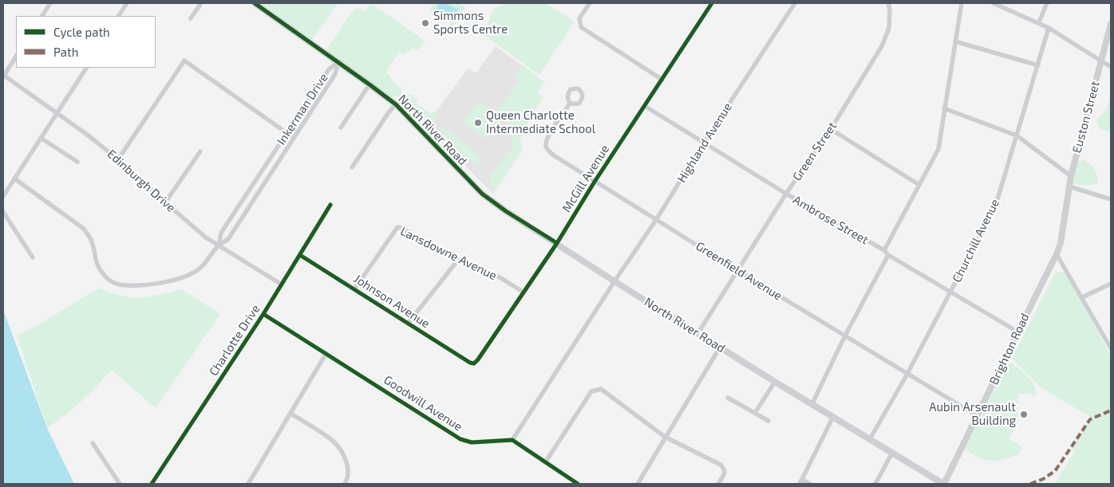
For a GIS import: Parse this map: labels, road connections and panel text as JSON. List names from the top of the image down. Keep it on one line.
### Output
{"streets":{"main road":["Euston Street","North River Road","Brighton Road"],"street":["Inkerman Drive","Highland Avenue","Green Street","McGill Avenue","Edinburgh Drive","Ambrose Street","Churchill Avenue","Lansdowne Avenue","Greenfield Avenue","Johnson Avenue","Charlotte Drive","Goodwill Avenue"]},"crossings":[["Inkerman Drive","North River Road"],["Inkerman Drive","Edinburgh Drive"],["Euston Street","Brighton Road"],["North River Road","Highland Avenue"],["North River Road","Green Street"],["North River Road","McGill Avenue"],["North River Road","Churchill Avenue"],["North River Road","Brighton Road"],["Highland Avenue","Ambrose Street"],["Highland Avenue","Greenfield Avenue"],["Highland Avenue","Goodwill Avenue"],["Green Street","Ambrose Street"],["Green Street","Greenfield Avenue"],["McGill Avenue","Ambrose Street"],["McGill Avenue","Lansdowne Avenue"],["McGill Avenue","Greenfield Avenue"],["McGill Avenue","Johnson Avenue"],["Edinburgh Drive","Charlotte Drive"],["Ambrose Street","Churchill Avenue"],["Ambrose Street","Brighton Road"],["Churchill Avenue","Greenfield Avenue"],["Lansdowne Avenue","Johnson Avenue"],["Greenfield Avenue","Brighton Road"],["Johnson Avenue","Charlotte Drive"],["Charlotte Drive","Goodwill Avenue"]],"places":["Simmons Sports Centre","Queen Charlotte Intermediate School","Aubin Arsenault Building"],"legend":["Cycle path","Path"]}
